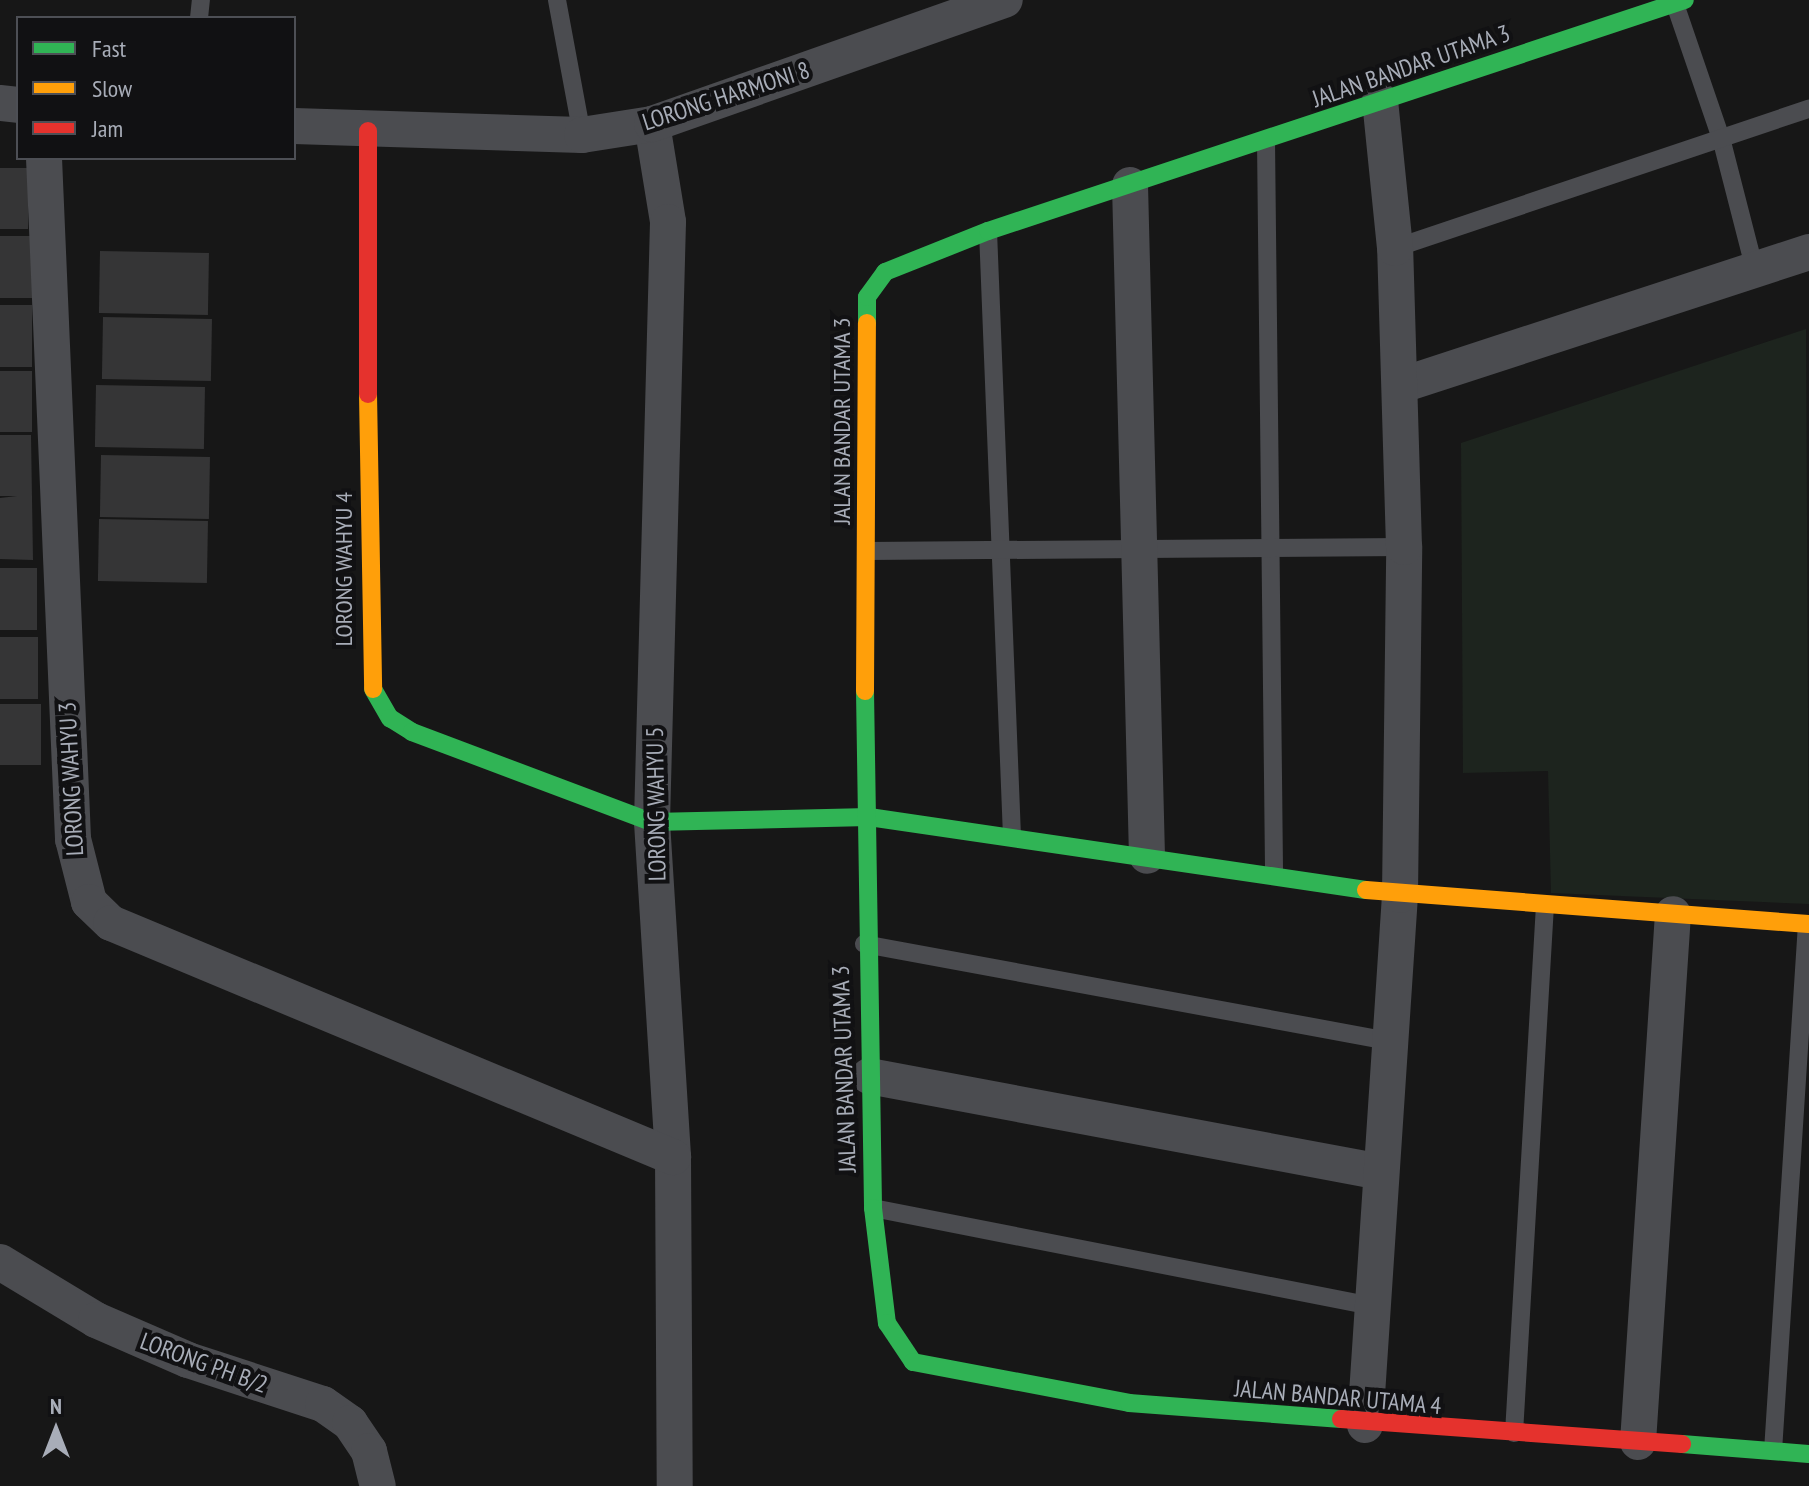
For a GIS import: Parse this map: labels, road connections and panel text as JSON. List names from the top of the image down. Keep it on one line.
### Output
{"streets":{"street":["JALAN BANDAR UTAMA 3","LORONG HARMONI 8","LORONG WAHYU 4","LORONG WAHYU 3","LORONG WAHYU 5","LORONG PH B/2","JALAN BANDAR UTAMA 4"]},"crossings":[["JALAN BANDAR UTAMA 3","JALAN BANDAR UTAMA 4"],["LORONG HARMONI 8","LORONG WAHYU 4"],["LORONG HARMONI 8","LORONG WAHYU 5"],["LORONG WAHYU 4","LORONG WAHYU 5"],["LORONG WAHYU 3","LORONG WAHYU 5"]],"legend":["Fast","Slow","Jam"],"north":"top"}
